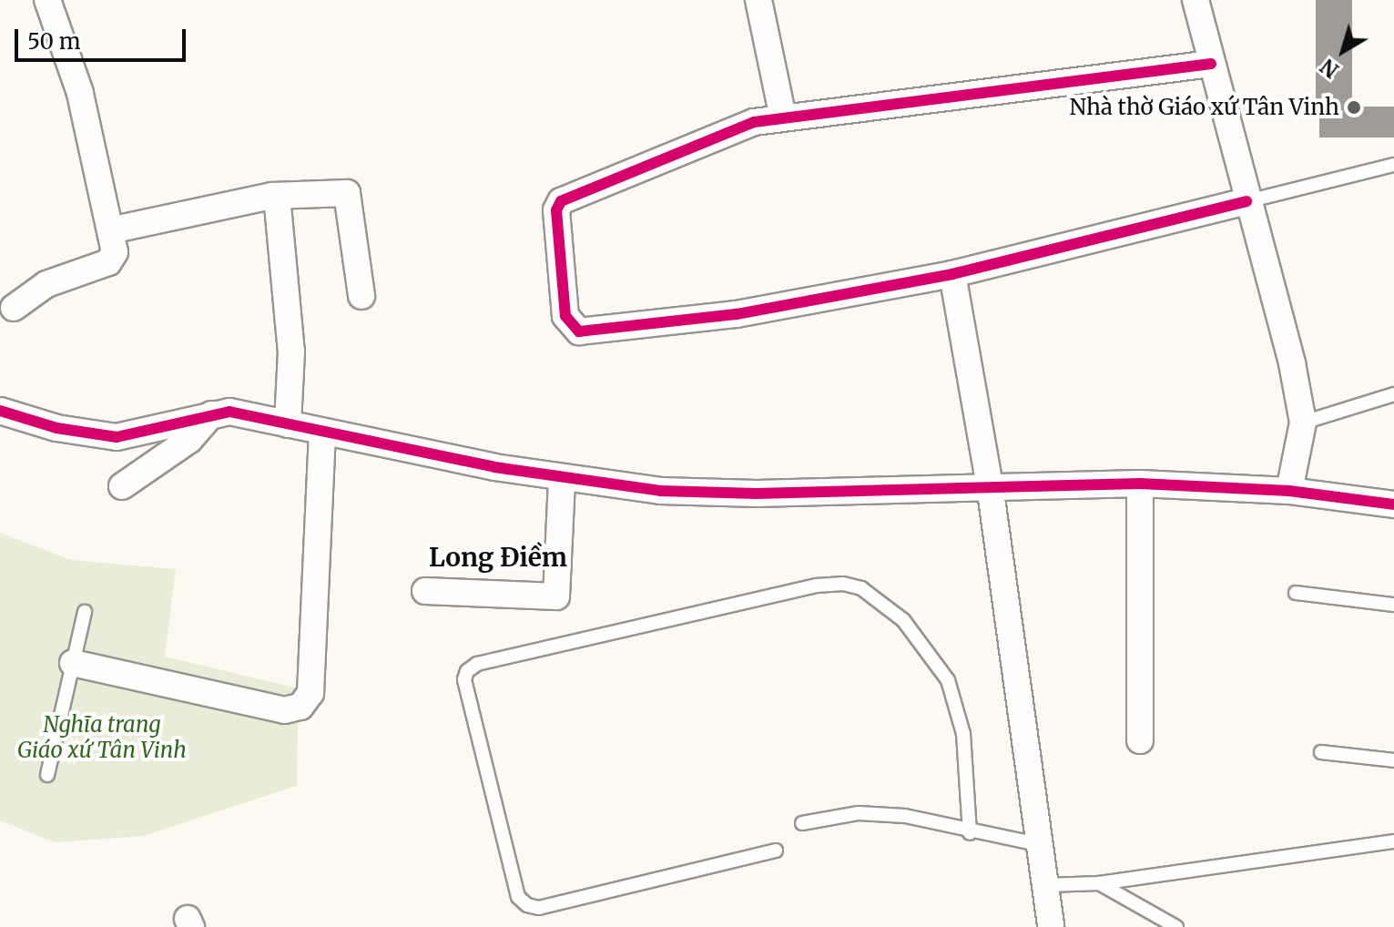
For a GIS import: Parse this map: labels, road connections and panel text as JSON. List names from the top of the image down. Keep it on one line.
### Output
{"districts":["Long Điềm"],"parks":["Nghĩa trang Giáo xứ Tân Vinh"],"places":["Nhà thờ Giáo xứ Tân Vinh"],"scale_bar":"50 m","north":"bottom left"}
